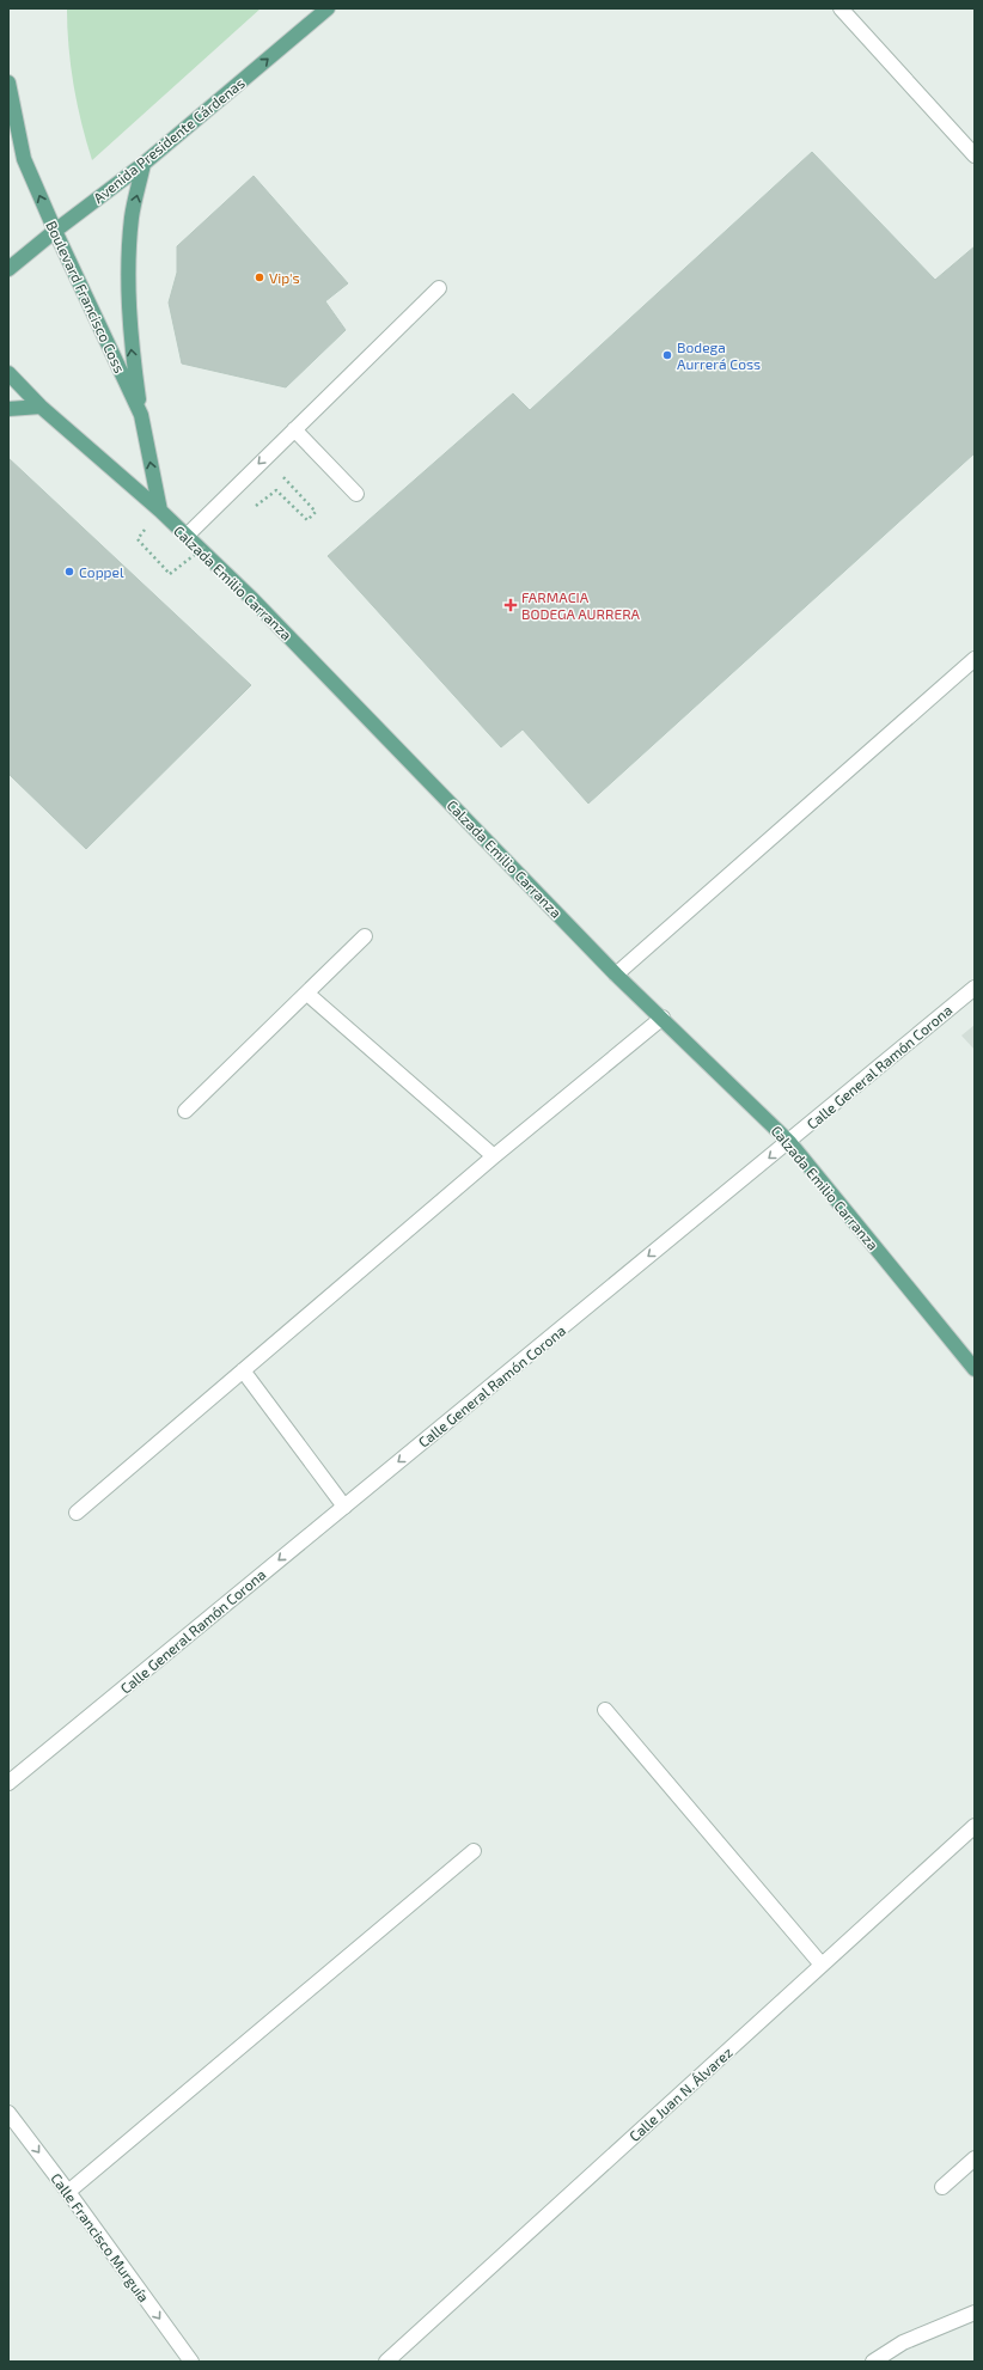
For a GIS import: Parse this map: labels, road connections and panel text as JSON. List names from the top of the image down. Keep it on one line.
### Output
{"streets":{"main road":["Avenida Presidente Cárdenas","Boulevard Francisco Coss","Calzada Emilio Carranza"],"street":["Calle General Ramón Corona","Calle Juan N. Álvarez","Calle Francisco Murguía"]},"crossings":[["Avenida Presidente Cárdenas","Boulevard Francisco Coss"],["Boulevard Francisco Coss","Calzada Emilio Carranza"],["Calzada Emilio Carranza","Calle General Ramón Corona"]],"one_way":["Avenida Presidente Cárdenas","Boulevard Francisco Coss","Calle General Ramón Corona","Calle Francisco Murguía"],"places":{"other":["Vip's","Bodega Aurrerá Coss","Coppel"],"health":["FARMACIA BODEGA AURRERA"]}}
